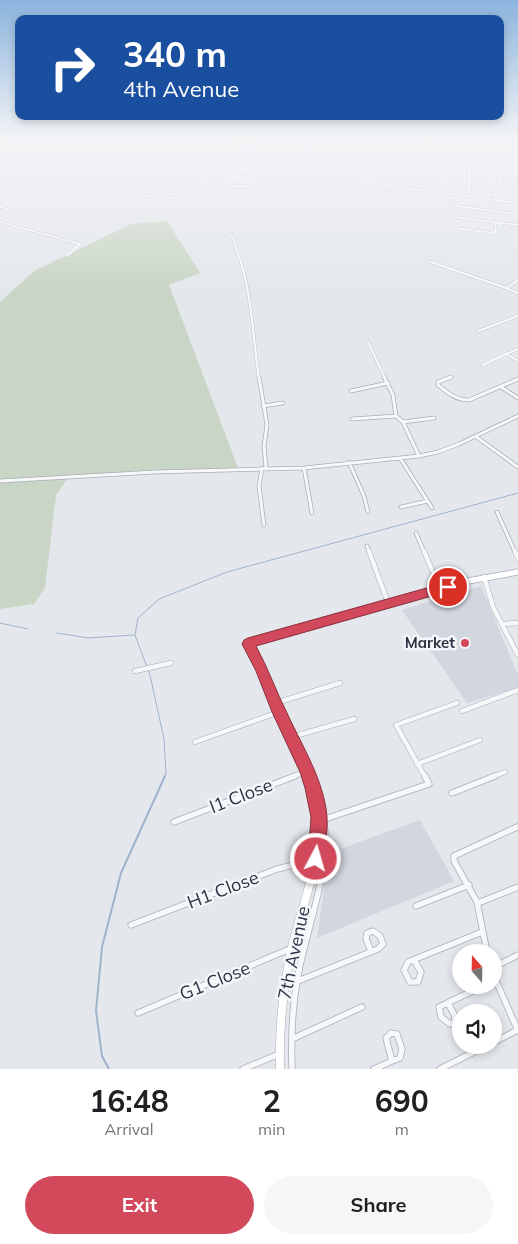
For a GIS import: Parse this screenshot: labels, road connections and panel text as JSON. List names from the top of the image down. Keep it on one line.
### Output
{"streets":{"main road":["7th Avenue"],"street":["I1 Close","H1 Close","G1 Close"]},"crossings":[["I1 Close","7th Avenue"],["H1 Close","7th Avenue"],["7th Avenue","G1 Close"]],"places":["Market"],"north":"top","page":{"turn":["340 m","4th Avenue"],"eta":["16:48","Arrival","2","min","690","m"],"buttons":["Exit","Share"]}}
